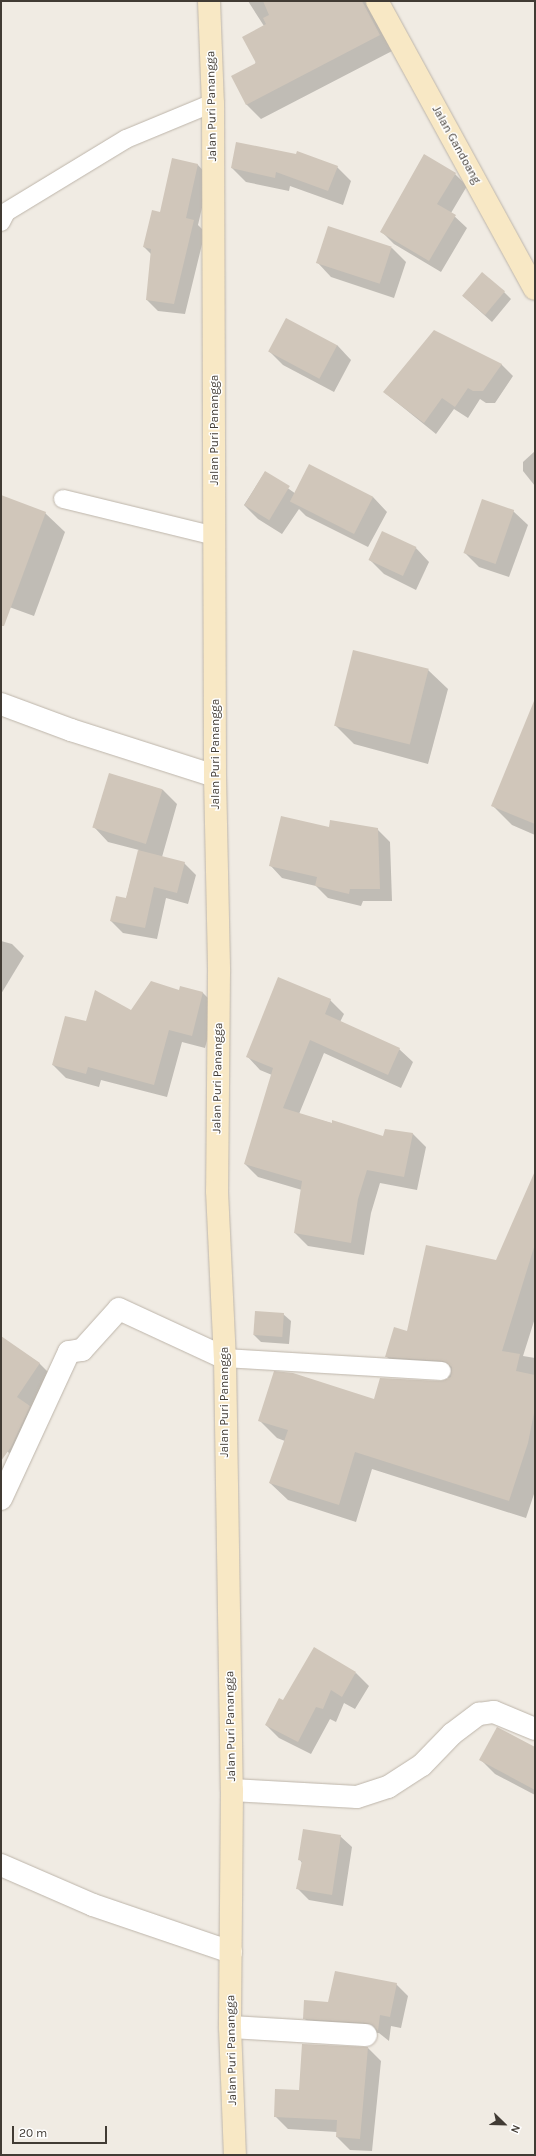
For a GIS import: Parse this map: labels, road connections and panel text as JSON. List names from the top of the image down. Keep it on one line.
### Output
{"streets":{"street":["Jalan Puri Panangga","Jalan Gandoang"]},"scale_bar":"20 m","north":"bottom right"}
